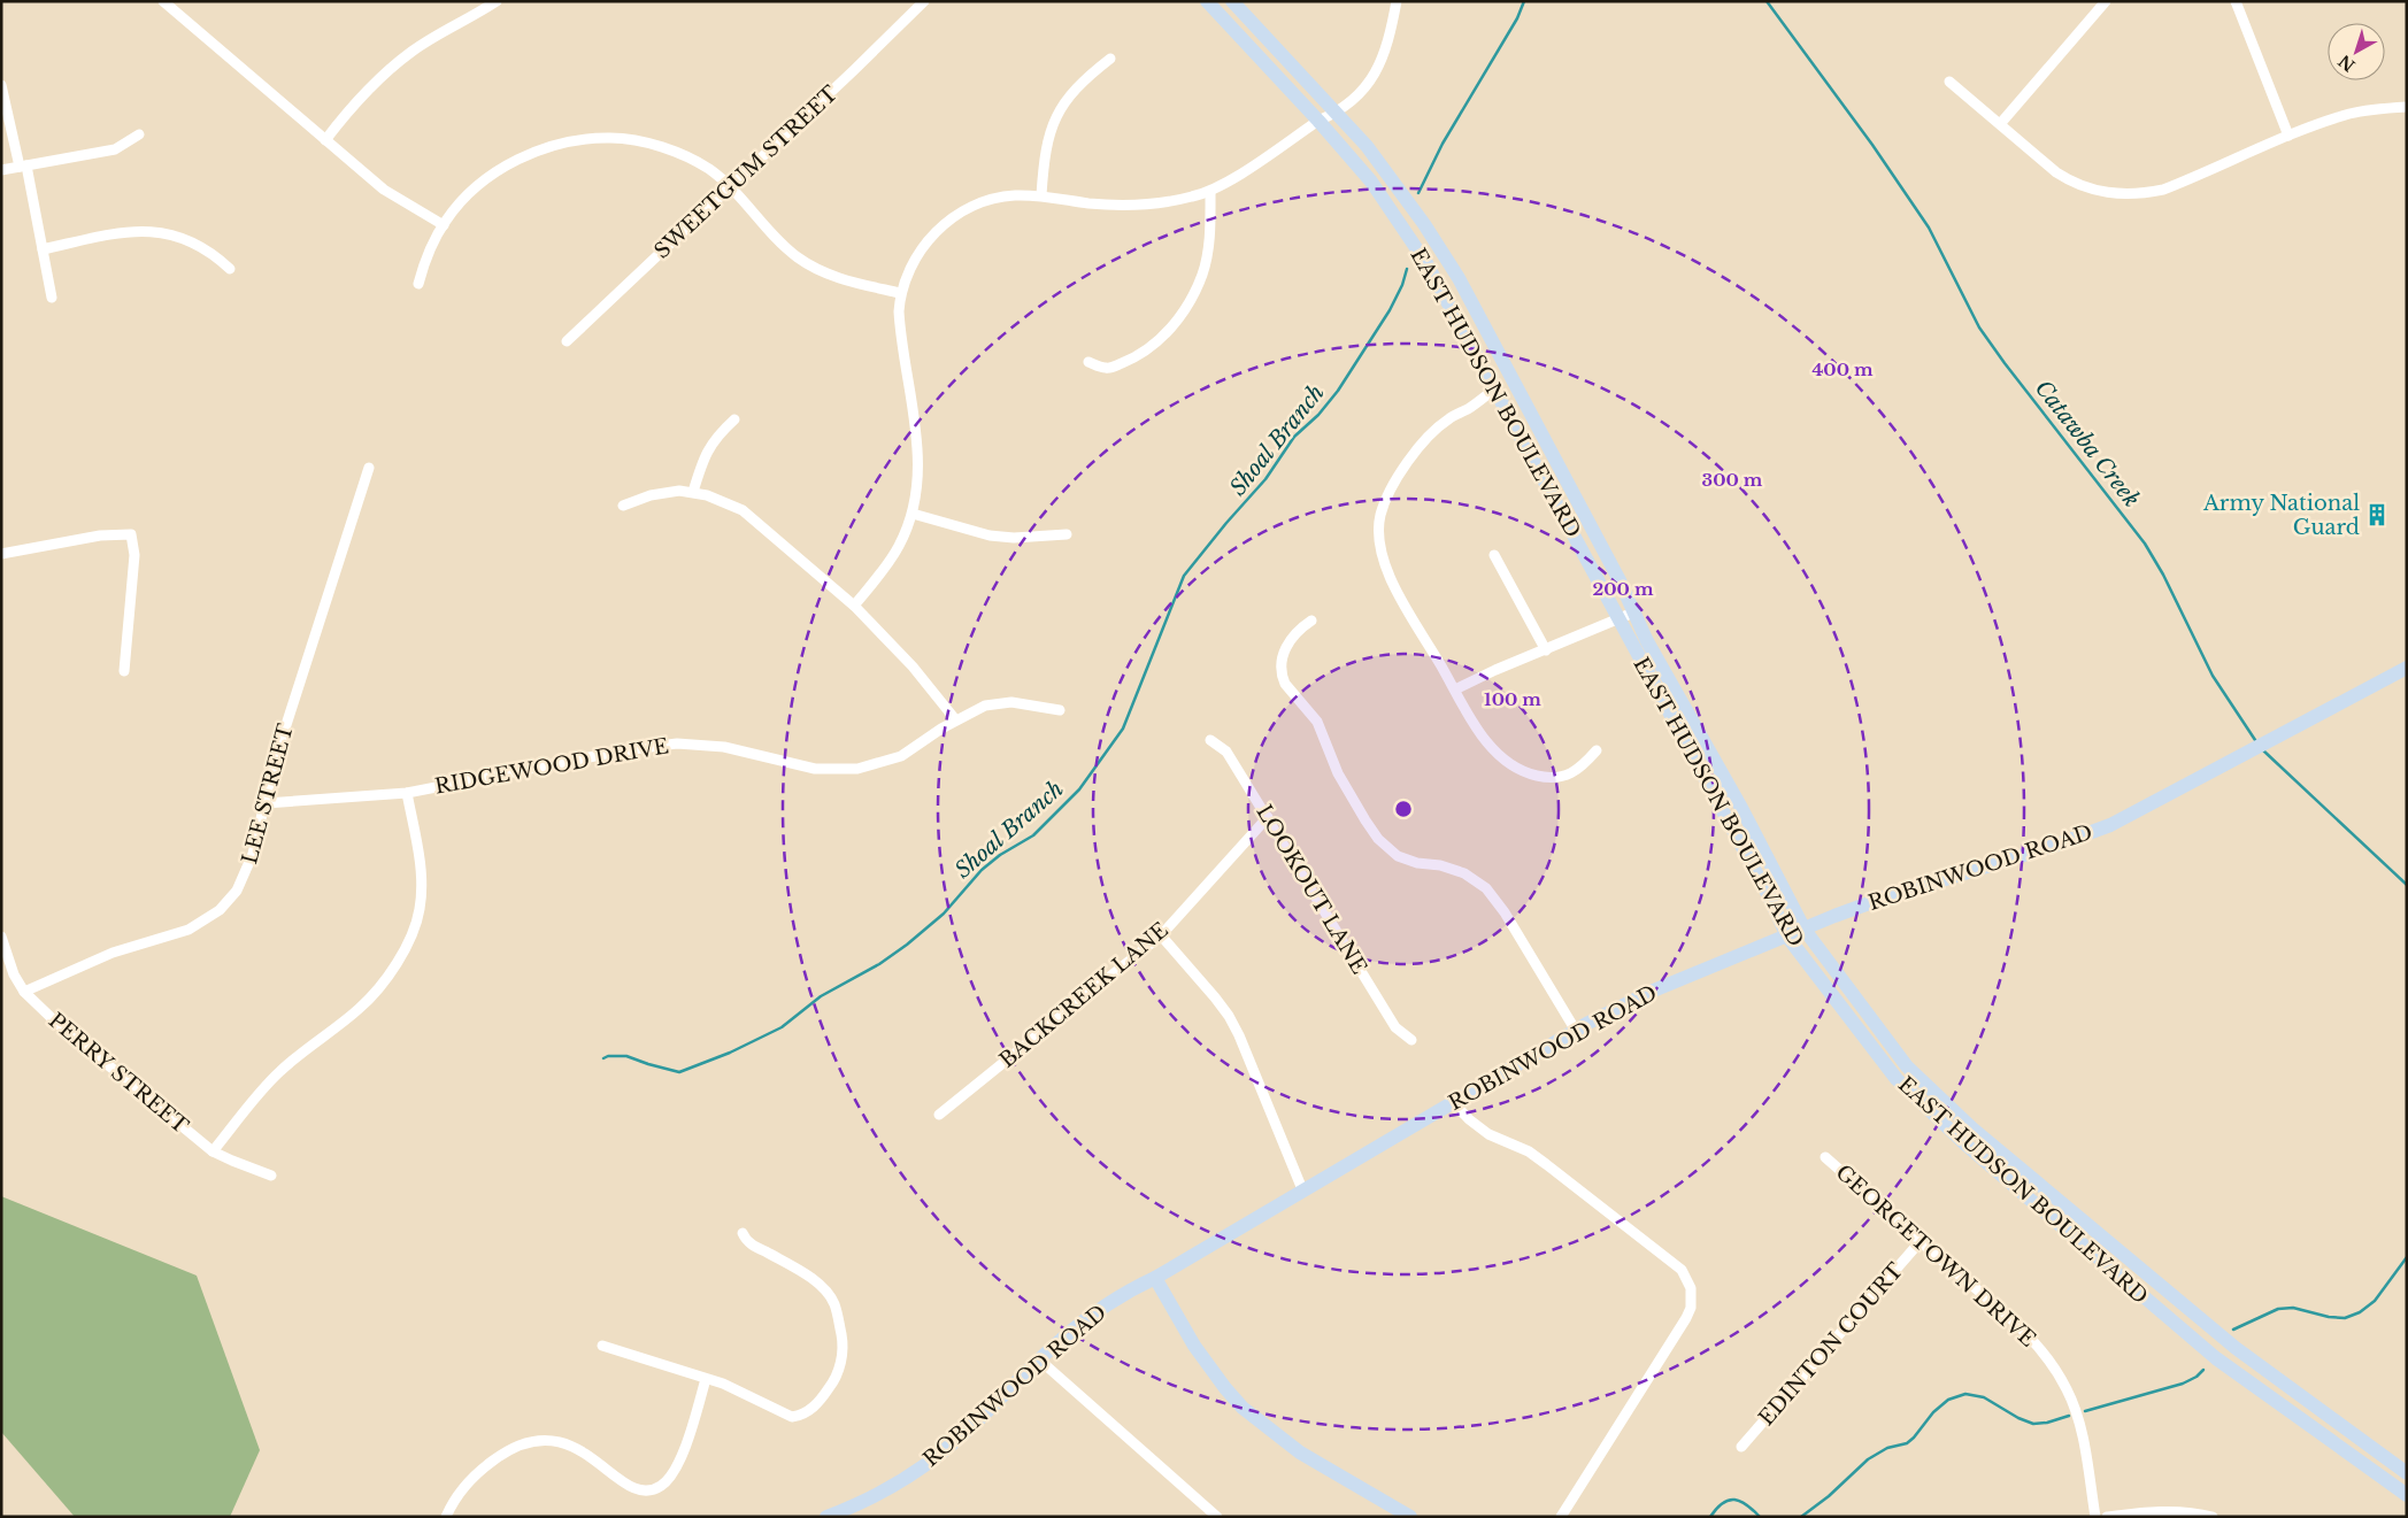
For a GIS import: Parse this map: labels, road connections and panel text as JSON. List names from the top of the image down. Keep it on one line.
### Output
{"streets":{"main road":["EAST HUDSON BOULEVARD","ROBINWOOD ROAD"],"street":["SWEETGUM STREET","RIDGEWOOD DRIVE","LEE STREET","LOOKOUT LANE","BACKCREEK LANE","PERRY STREET","GEORGETOWN DRIVE","EDINTON COURT"]},"crossings":[["EAST HUDSON BOULEVARD","ROBINWOOD ROAD"],["RIDGEWOOD DRIVE","LEE STREET"],["LEE STREET","PERRY STREET"],["LOOKOUT LANE","BACKCREEK LANE"],["GEORGETOWN DRIVE","EDINTON COURT"]],"water":["Shoal Branch","Catawba Creek"],"places":{"building":["Army National Guard"]},"north":"bottom left","rings":["400 m","300 m","200 m","100 m"]}
